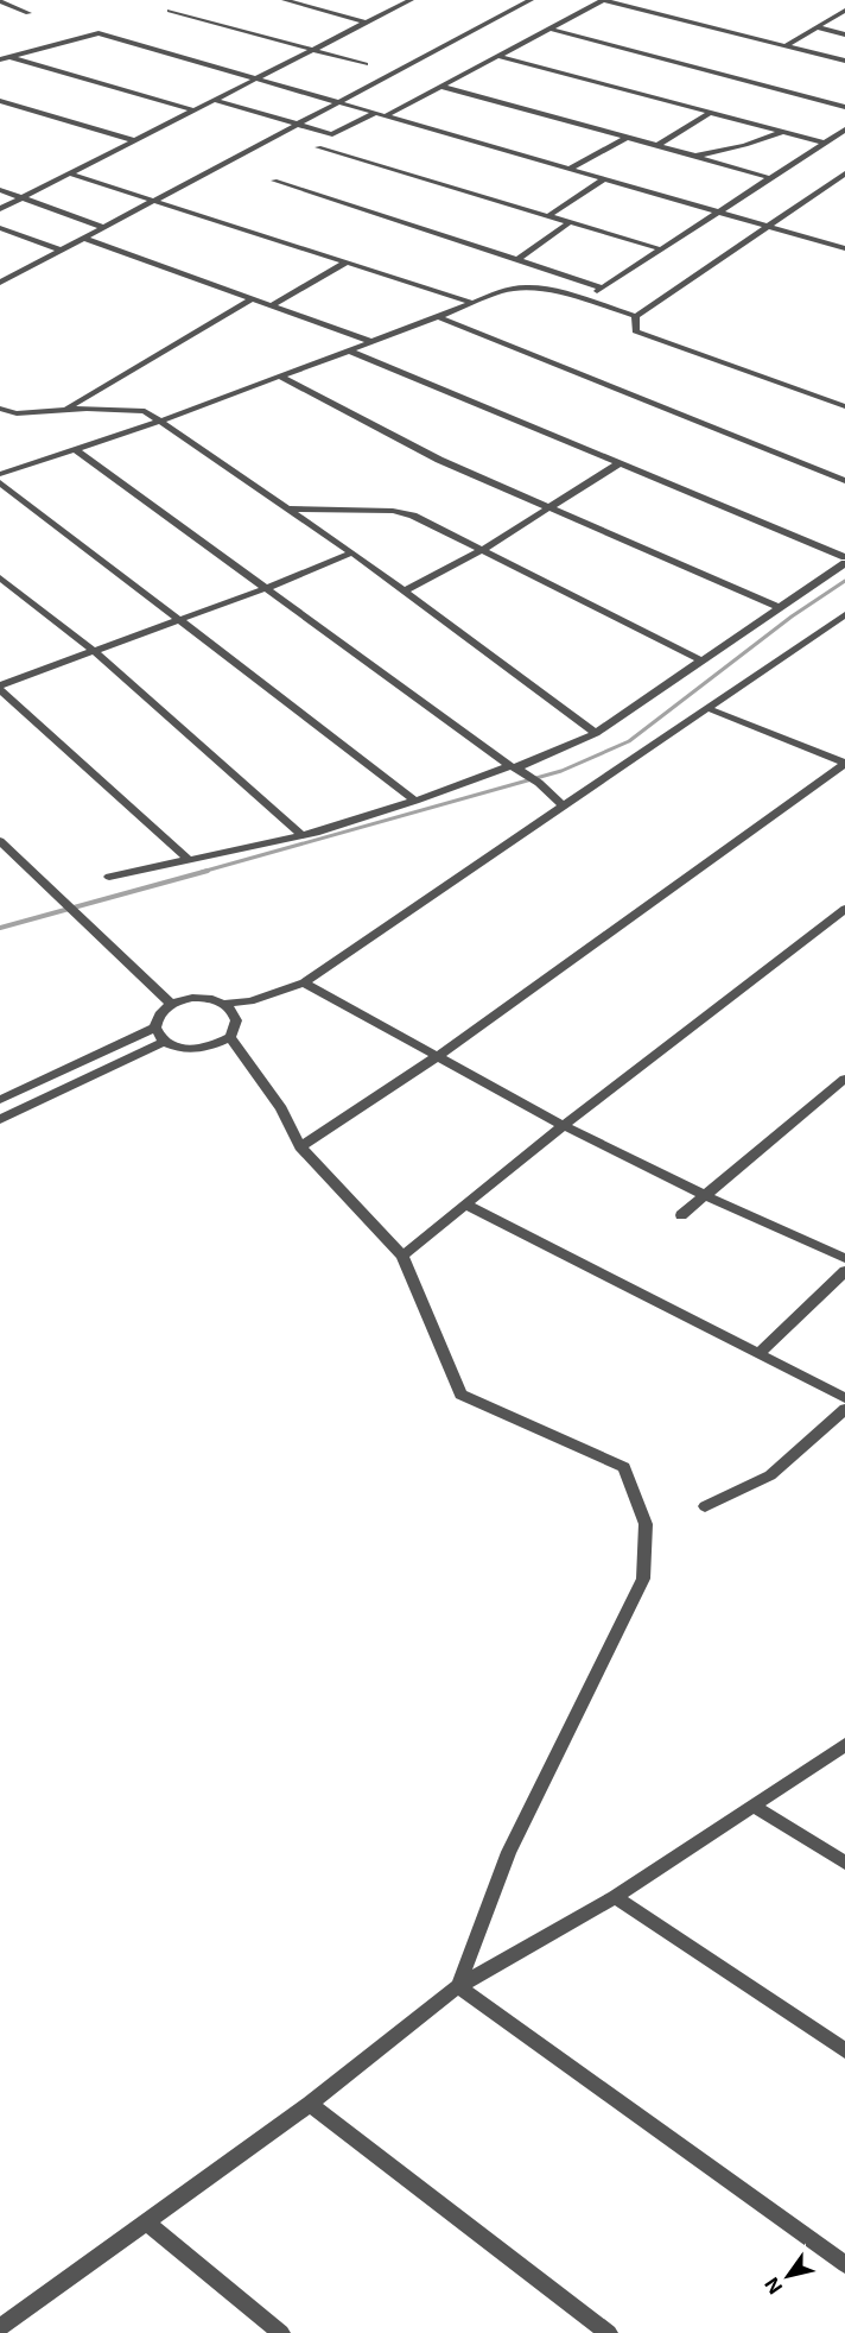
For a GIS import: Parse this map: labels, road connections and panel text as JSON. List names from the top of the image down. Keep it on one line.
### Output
{"north":"bottom left"}
